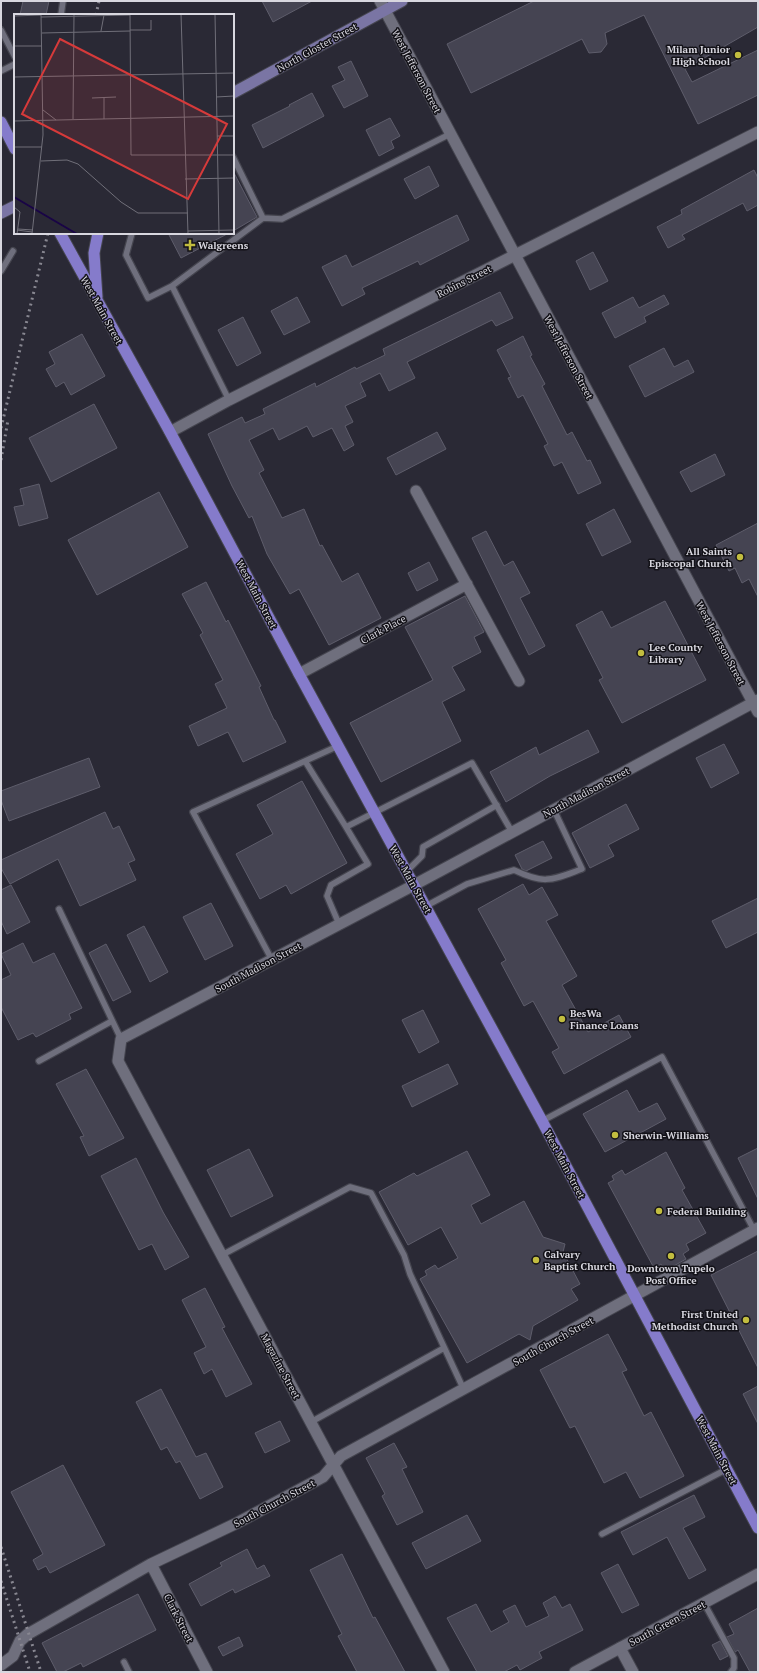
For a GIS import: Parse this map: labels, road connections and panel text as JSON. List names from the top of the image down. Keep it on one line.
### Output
{"streets":{"main road":["North Gloster Street","West Main Street"],"street":["West Jefferson Street","Robins Street","Clark Place","North Madison Street","South Madison Street","South Church Street","Magazine Street","Clark Street","South Green Street"]},"crossings":[["North Gloster Street","West Jefferson Street"],["West Jefferson Street","Robins Street"],["West Jefferson Street","North Madison Street"],["Robins Street","West Main Street"],["West Main Street","Clark Place"],["West Main Street","North Madison Street"],["West Main Street","South Madison Street"],["West Main Street","South Church Street"],["North Madison Street","South Madison Street"],["South Madison Street","Magazine Street"],["South Church Street","Magazine Street"],["South Church Street","Clark Street"]],"places":{"other":["Milam Junior High School","All Saints Episcopal Church","Lee County Library","BesWa Finance Loans","Sherwin-Williams","Federal Building","Downtown Tupelo Post Office","Calvary Baptist Church","First United Methodist Church"],"health":["Walgreens"]}}
